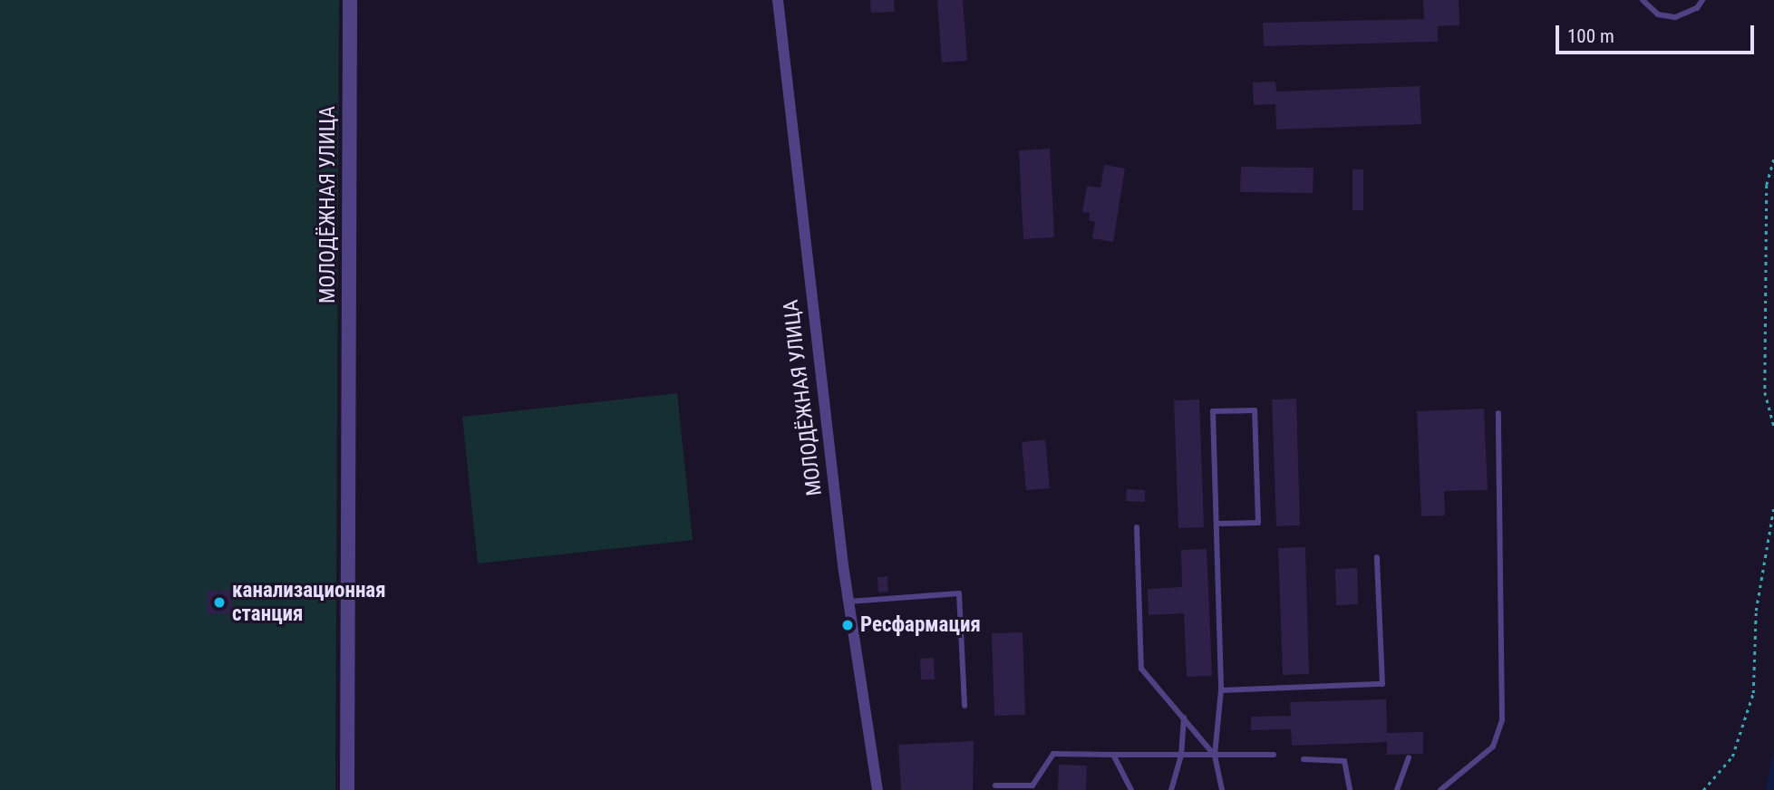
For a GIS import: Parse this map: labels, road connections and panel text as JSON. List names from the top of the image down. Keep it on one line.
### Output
{"streets":{"street":["МОЛОДЁЖНАЯ УЛИЦА"]},"places":["канализационная станция","Ресфармация"],"scale_bar":"100 m"}
